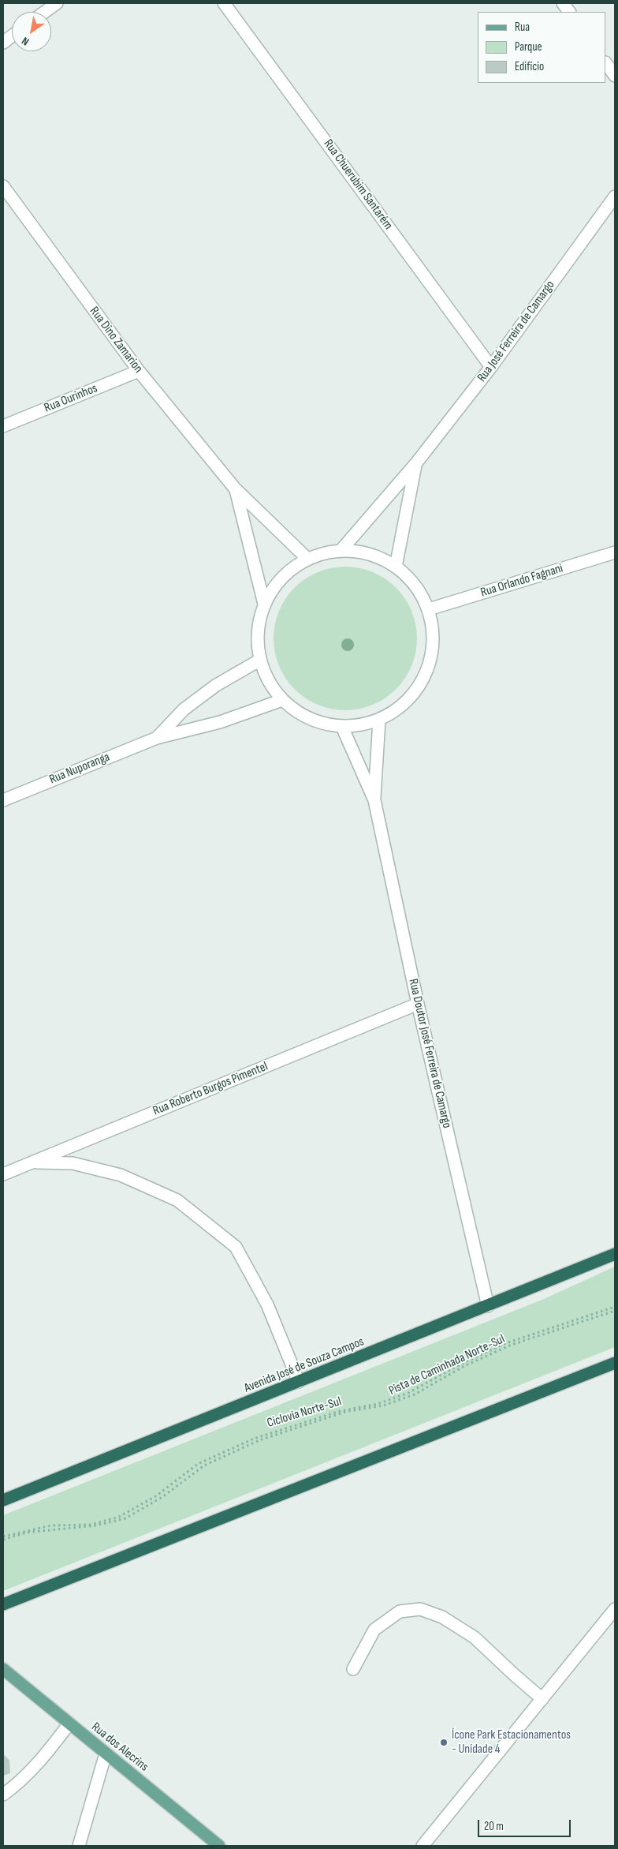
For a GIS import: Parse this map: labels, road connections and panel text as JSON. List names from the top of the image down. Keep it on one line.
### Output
{"streets":{"highway":["Avenida José de Souza Campos"],"main road":["Rua dos Alecrins"],"street":["Rua Chuerubim Santarém","Rua José Ferreira de Camargo","Rua Dino Zamarion","Rua Ourinhos","Rua Orlando Fagnani","Rua Nuporanga","Rua Doutor José Ferreira de Camargo","Rua Roberto Burgos Pimentel"],"path":["Pista de Caminhada Norte-Sul","Ciclovia Norte-Sul"]},"crossings":[["Rua Chuerubim Santarém","Rua José Ferreira de Camargo"],["Rua Dino Zamarion","Rua Ourinhos"],["Rua Doutor José Ferreira de Camargo","Rua Roberto Burgos Pimentel"],["Rua Doutor José Ferreira de Camargo","Avenida José de Souza Campos"]],"places":["Ícone Park Estacionamentos - Unidade 4"],"legend":["Rua","Parque","Edifício"],"scale_bar":"20 m","north":"bottom left"}
